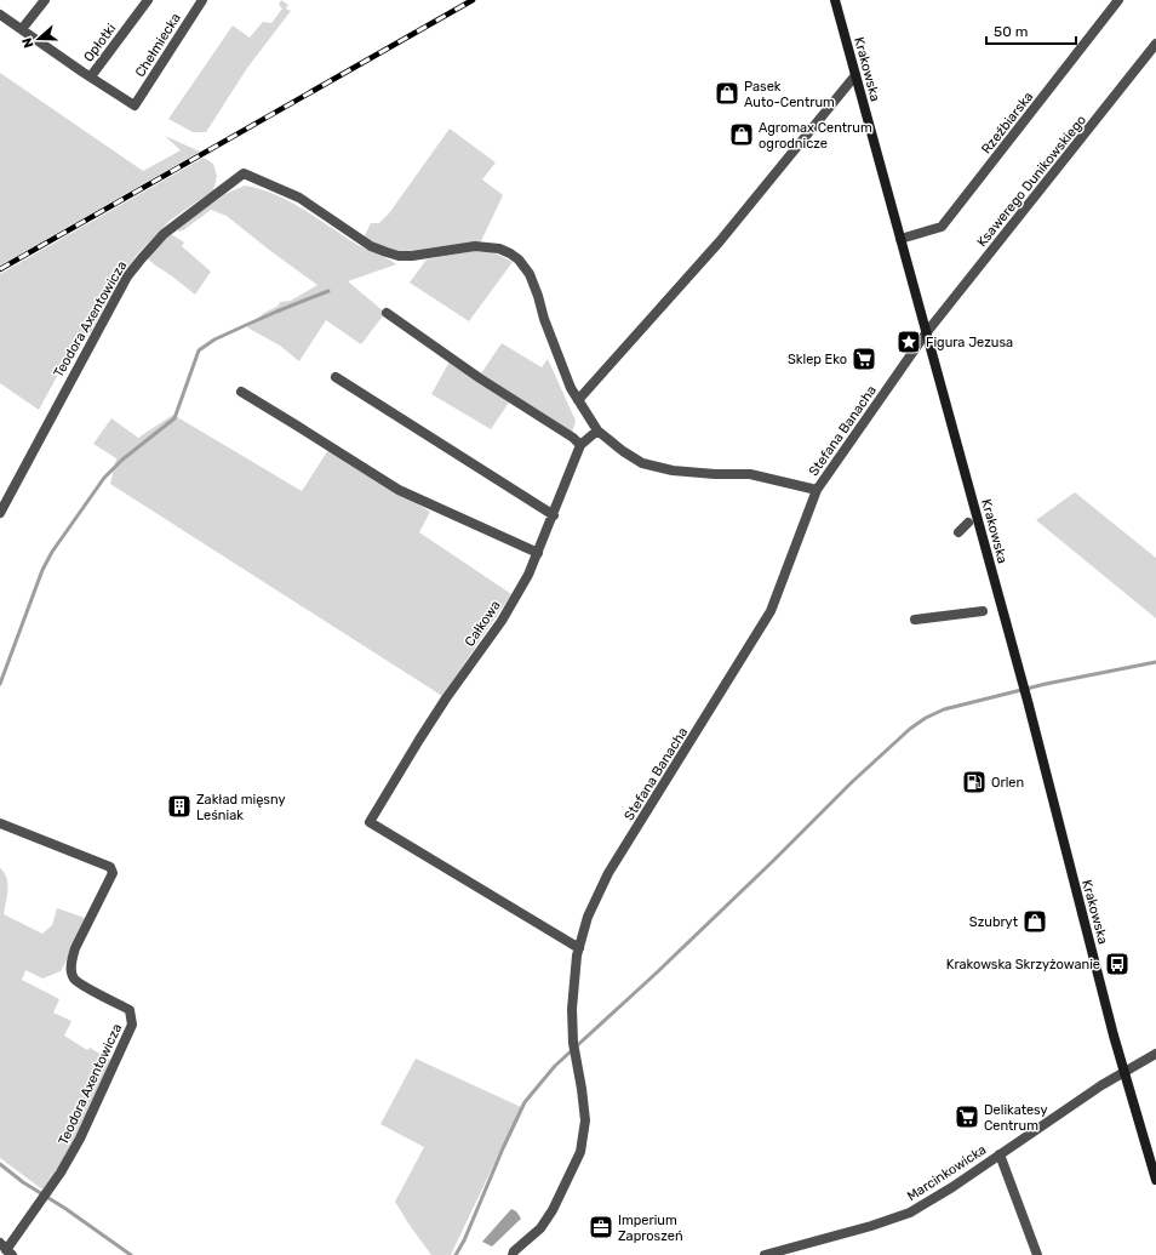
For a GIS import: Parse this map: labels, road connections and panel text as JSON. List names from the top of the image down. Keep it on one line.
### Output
{"streets":{"main road":["Krakowska"],"street":["Opłotki","Chełmiecka","Rzeźbiarska","Ksawerego Dunikowskiego","Teodora Axentowicza","Stefana Banacha","Całkowa","Marcinkowicka"]},"crossings":[["Opłotki","Chełmiecka"],["Krakowska","Rzeźbiarska"],["Krakowska","Ksawerego Dunikowskiego"],["Krakowska","Stefana Banacha"],["Krakowska","Marcinkowicka"],["Ksawerego Dunikowskiego","Stefana Banacha"],["Stefana Banacha","Całkowa"]],"places":{"shop":["Pasek Auto-Centrum","Agromax Centrum ogrodnicze","Szubryt"],"place":["Figura Jezusa"],"supermarket":["Sklep Eko","Delikatesy Centrum"],"fuel station":["Orlen"],"building":["Zakład mięsny Leśniak"],"bus stop":["Krakowska Skrzyżowanie"],"office":["Imperium Zaproszeń"]},"scale_bar":"50 m","north":"left"}
